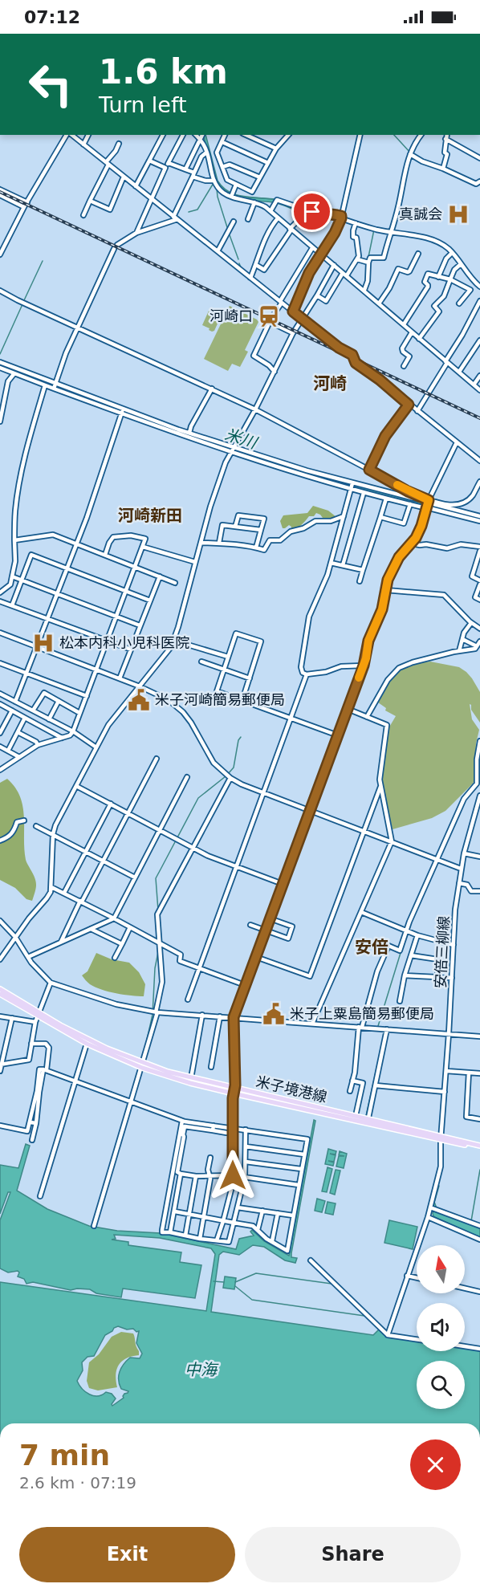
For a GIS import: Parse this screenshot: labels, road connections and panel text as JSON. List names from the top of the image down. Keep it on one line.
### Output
{"streets":{"main road":["米子境港線"],"street":["安倍三柳線"]},"crossings":[["安倍三柳線","米子境港線"]],"districts":["河崎","河崎新田","安倍"],"water":["米川","中海"],"places":{"hospital":["真誠会","松本内科小児科医院"],"station":["河崎口"],"public building":["米子河崎簡易郵便局","米子上粟島簡易郵便局"]},"north":"top","page":{"status":"07:12","turn":["1.6 km","Turn left"],"heading":["7 min","2.6 km · 07:19"],"buttons":["Exit","Share"]}}
